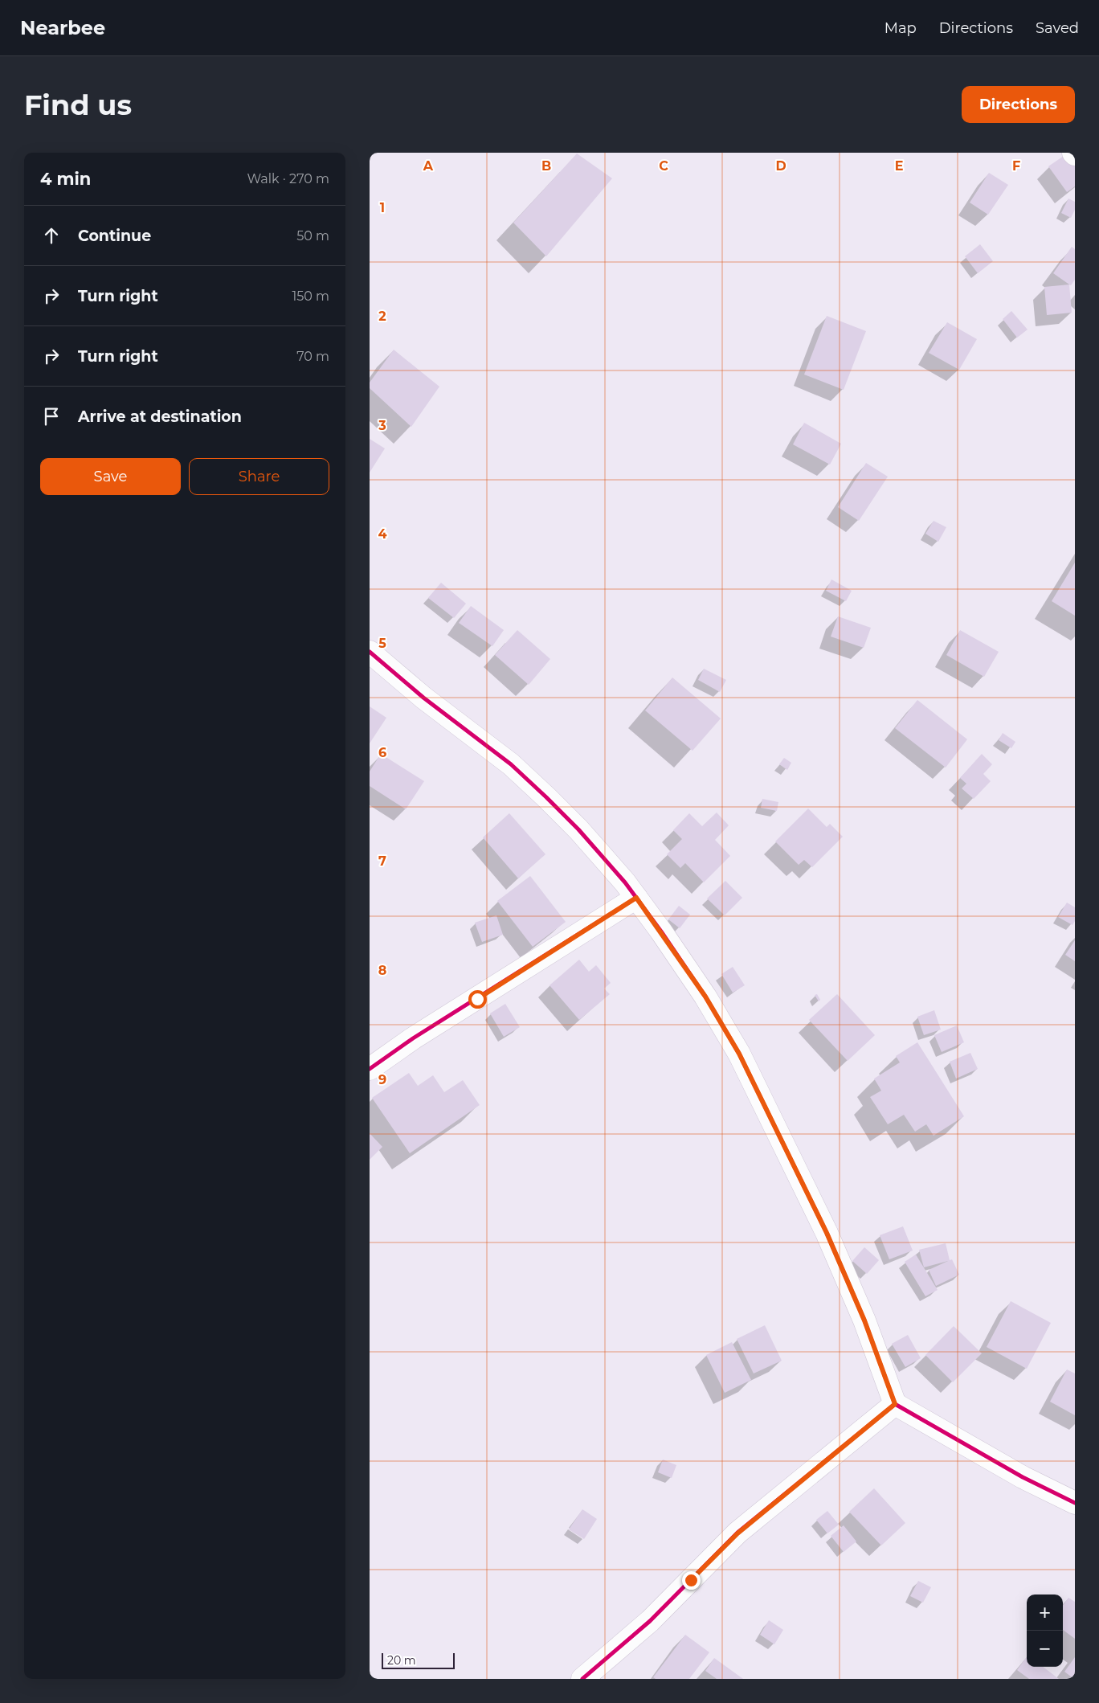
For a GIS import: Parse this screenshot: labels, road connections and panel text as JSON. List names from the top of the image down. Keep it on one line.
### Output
{"scale_bar":"20 m","page":{"header":"Nearbee","nav":["Map","Directions","Saved"],"buttons":["Directions",["Save","Share"]],"title":"Find us","heading":["4 min","Walk · 270 m"],"list":[["Continue","50 m"],["Turn right","150 m"],["Turn right","70 m"],"Arrive at destination"],"map_buttons":["+","−"],"scale":"20 m"},"grid":{"columns":["A","B","C","D","E","F"],"rows":["1","2","3","4","5","6","7","8","9"]}}
